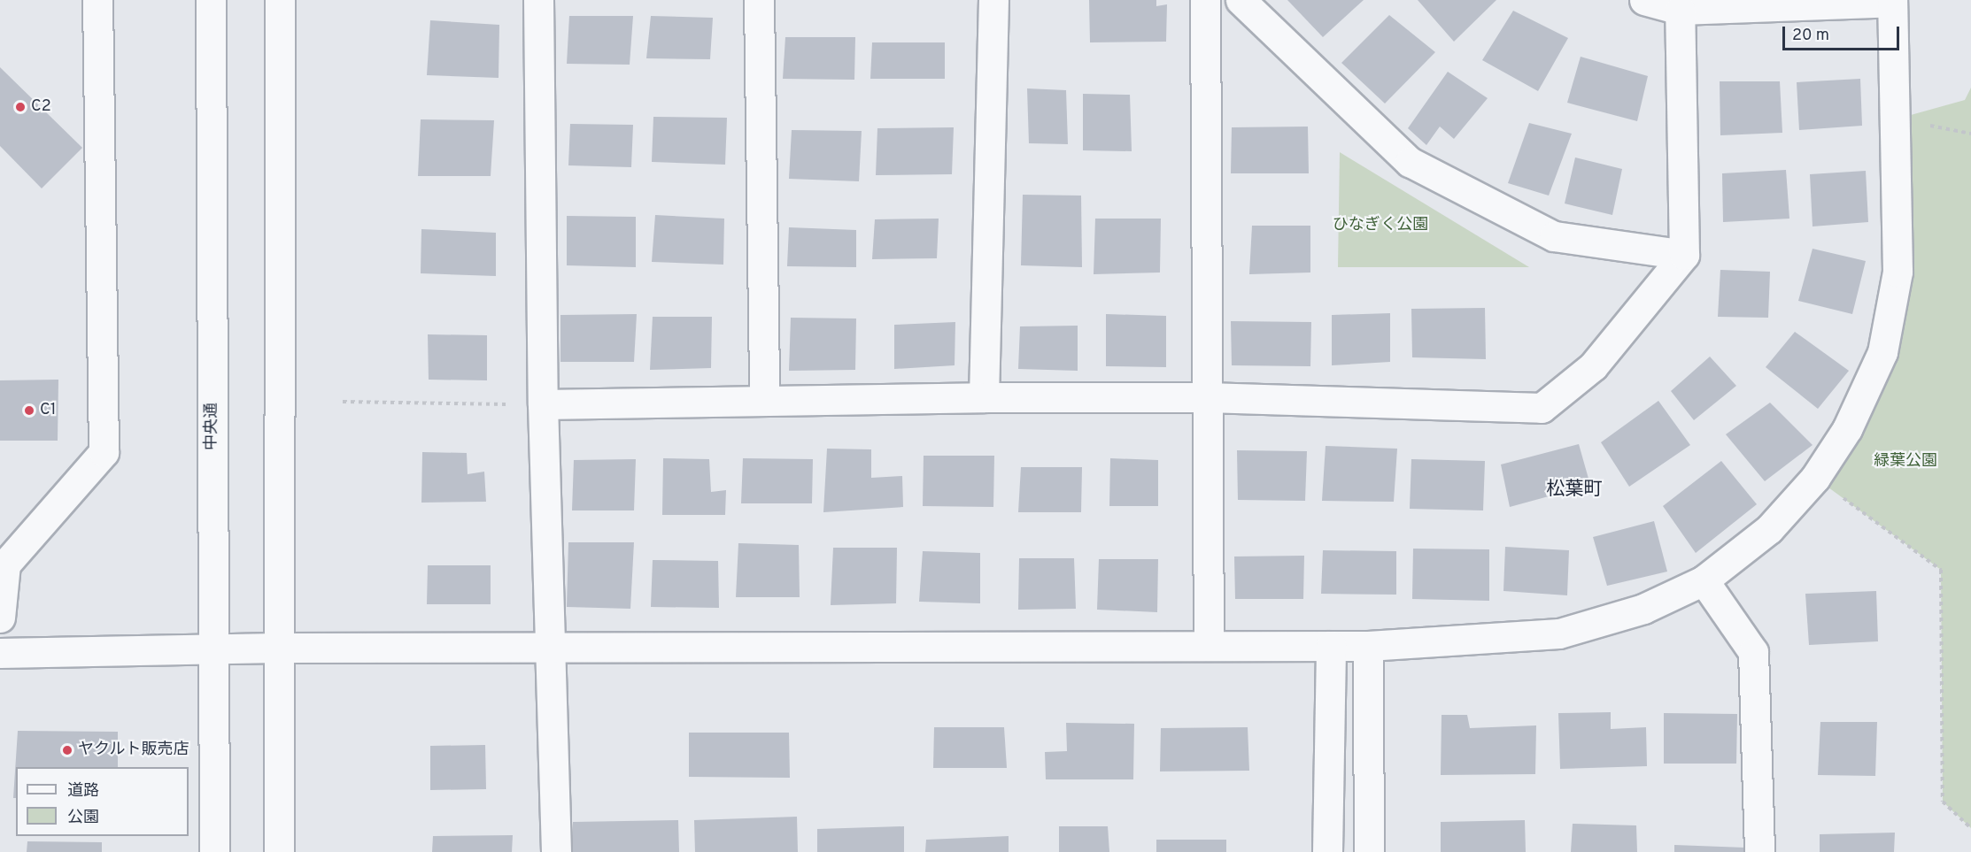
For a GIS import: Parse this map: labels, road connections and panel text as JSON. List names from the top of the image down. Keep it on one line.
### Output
{"streets":{"street":["中央通"]},"districts":["松葉町"],"parks":["ひなぎく公園","緑葉公園"],"places":["C2","C1","ヤクルト販売店"],"legend":["道路","公園"],"scale_bar":"20 m"}
